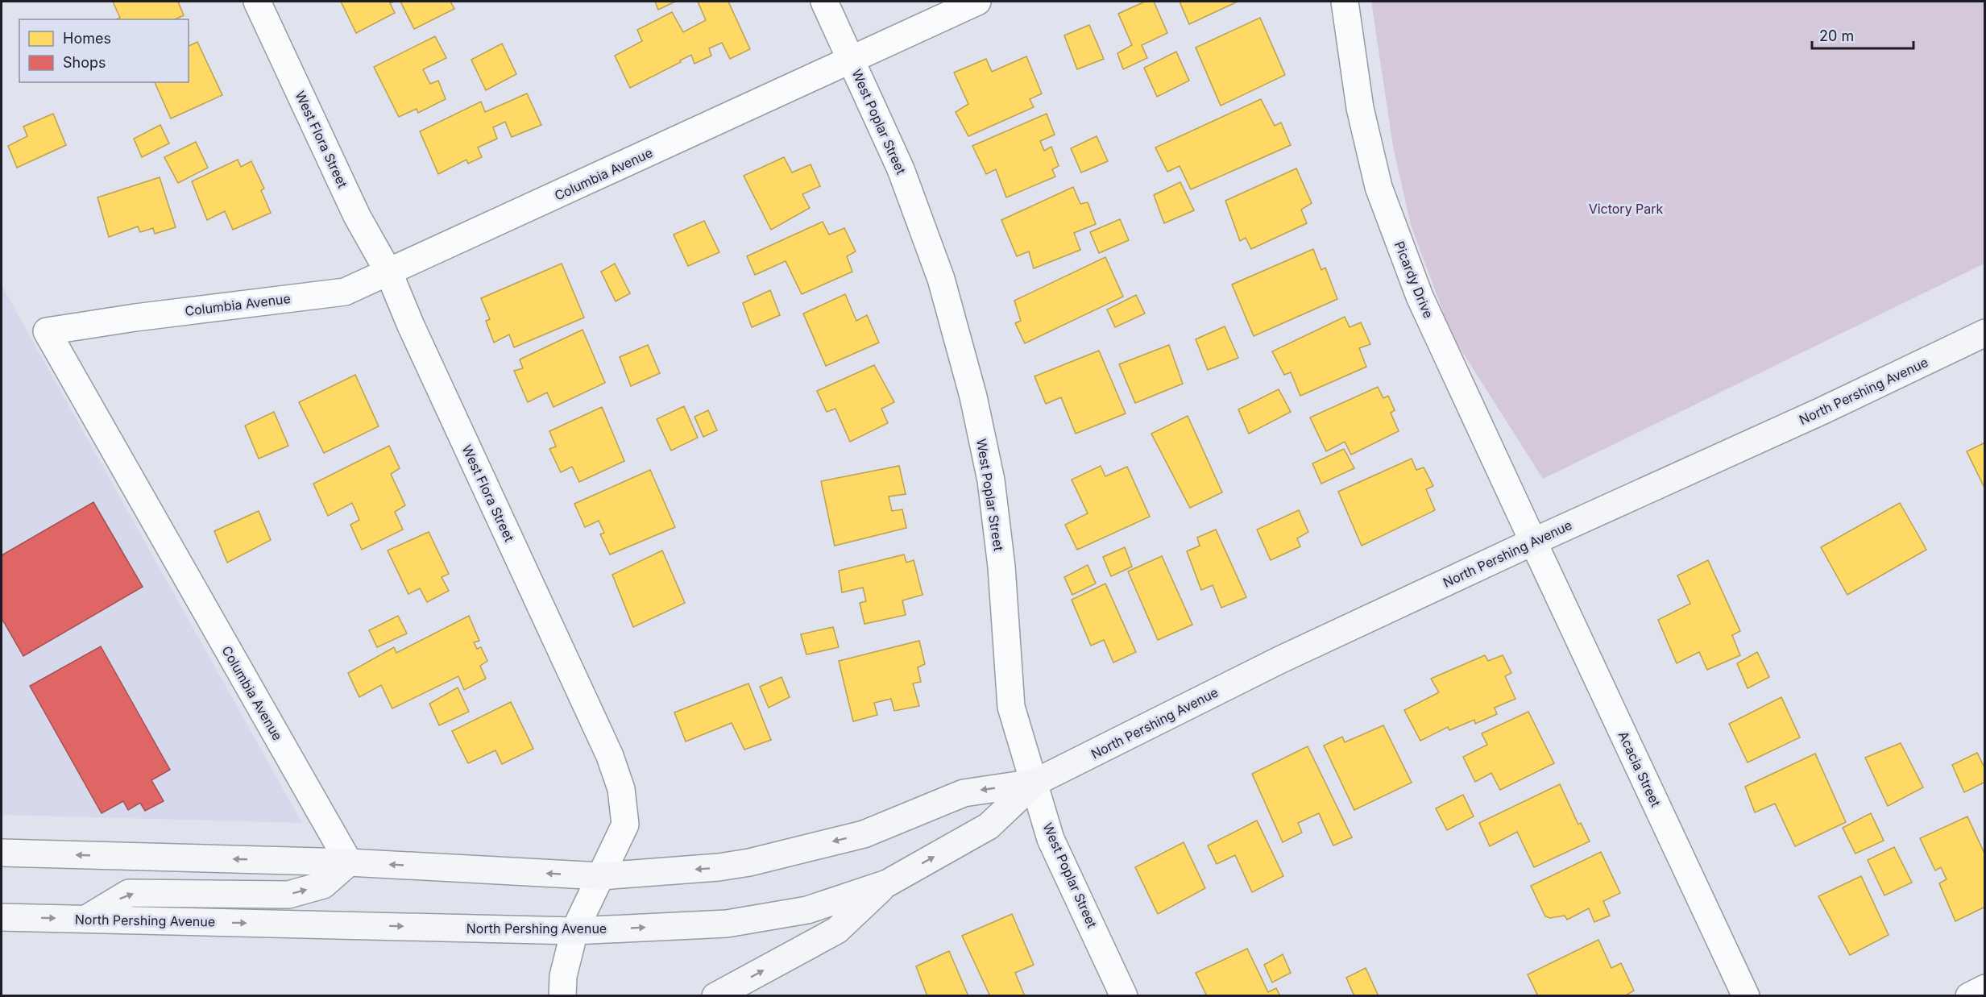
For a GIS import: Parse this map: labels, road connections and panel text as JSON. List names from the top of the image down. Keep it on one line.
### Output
{"streets":{"main road":["North Pershing Avenue"],"street":["West Poplar Street","West Flora Street","Columbia Avenue","Picardy Drive","Acacia Street"]},"crossings":[["West Poplar Street","Columbia Avenue"],["West Poplar Street","North Pershing Avenue"],["West Flora Street","Columbia Avenue"],["West Flora Street","North Pershing Avenue"],["Columbia Avenue","North Pershing Avenue"],["Picardy Drive","North Pershing Avenue"],["Picardy Drive","Acacia Street"],["North Pershing Avenue","Acacia Street"]],"parks":["Victory Park"],"legend":["Homes","Shops"],"scale_bar":"20 m"}
